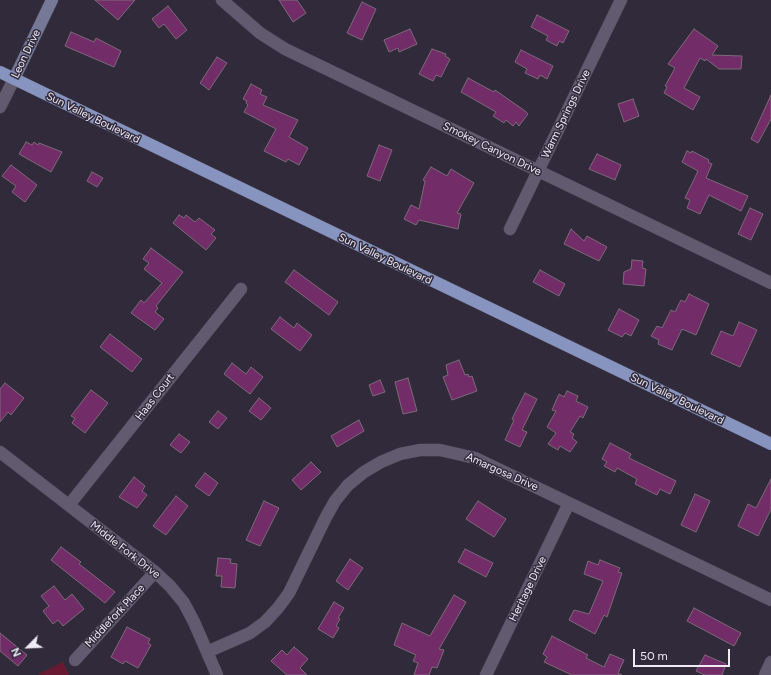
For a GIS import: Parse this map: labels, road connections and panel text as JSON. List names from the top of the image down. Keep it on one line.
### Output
{"streets":{"main road":["Sun Valley Boulevard"],"street":["Leon Drive","Warm Springs Drive","Smokey Canyon Drive","Haas Court","Amargosa Drive","Middle Fork Drive","Heritage Drive","Middlefork Place"]},"crossings":[["Leon Drive","Sun Valley Boulevard"],["Warm Springs Drive","Smokey Canyon Drive"],["Haas Court","Middle Fork Drive"],["Amargosa Drive","Middle Fork Drive"],["Amargosa Drive","Heritage Drive"],["Middle Fork Drive","Middlefork Place"]],"scale_bar":"50 m","north":"bottom left"}
